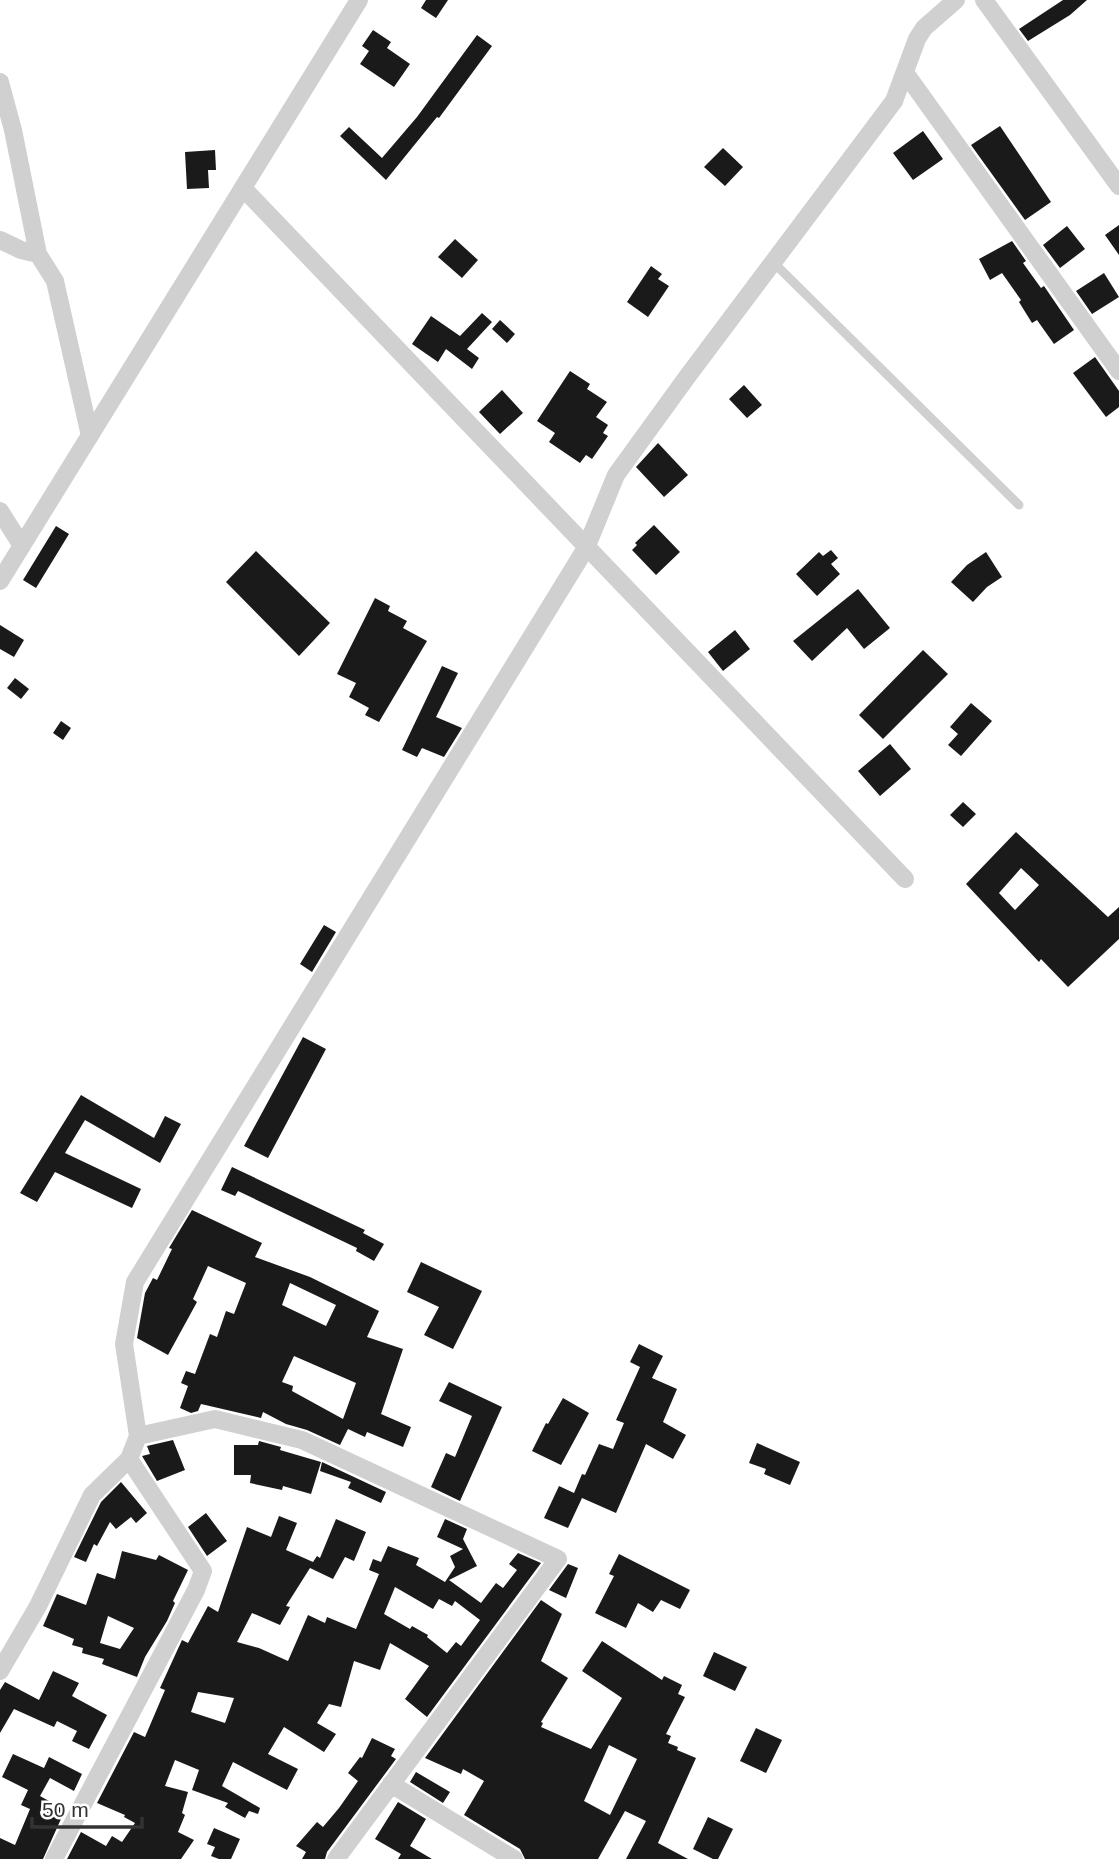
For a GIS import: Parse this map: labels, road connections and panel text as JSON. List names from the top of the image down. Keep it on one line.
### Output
{"scale_bar":"50 m"}
